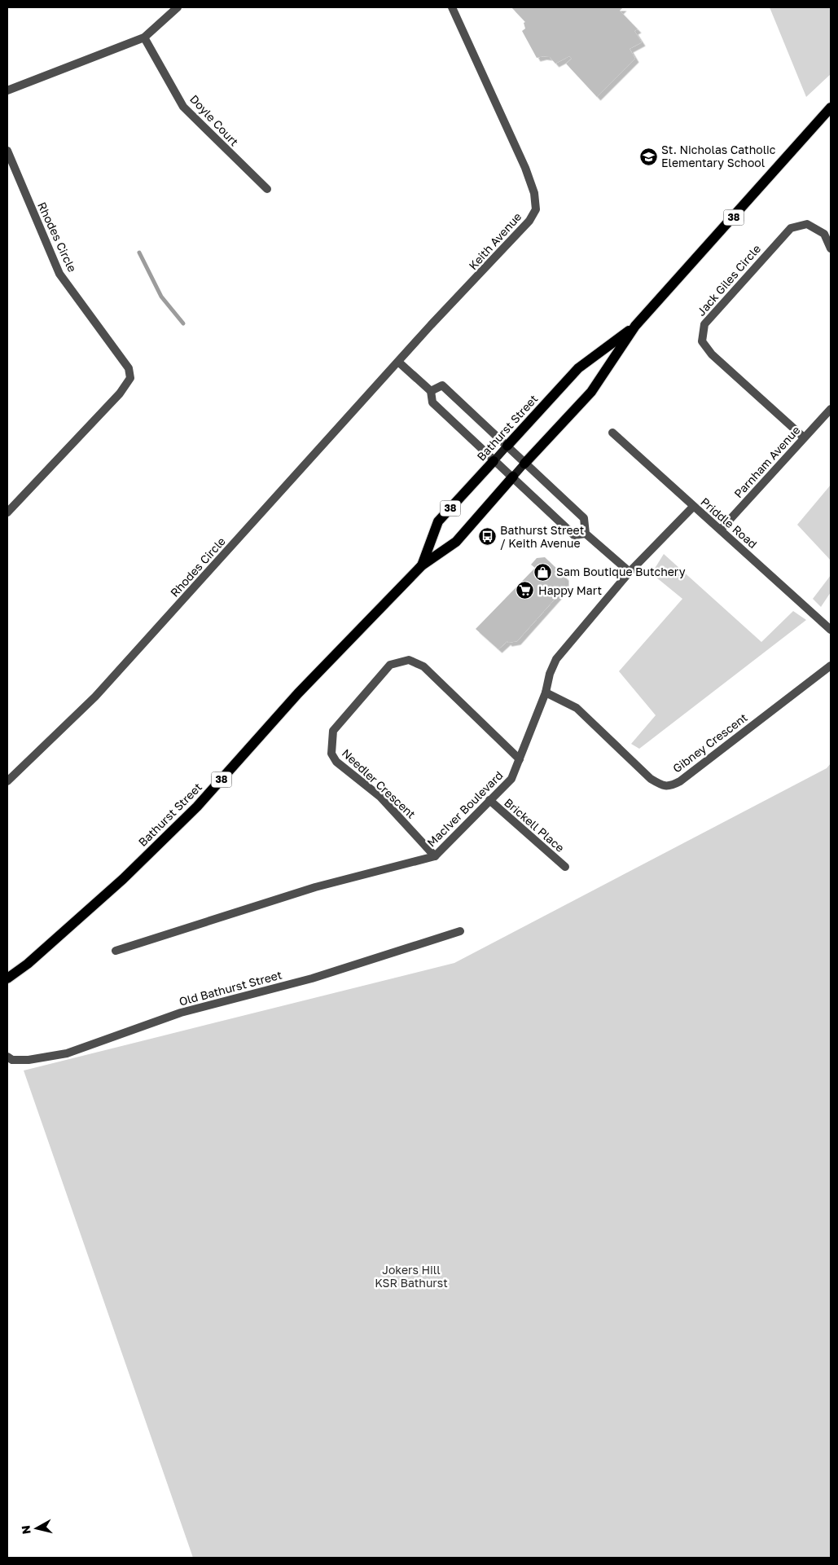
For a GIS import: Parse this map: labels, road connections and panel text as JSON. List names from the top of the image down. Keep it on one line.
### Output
{"streets":{"main road":["38","Bathurst Street"],"street":["Doyle Court","Rhodes Circle","Keith Avenue","Jack Giles Circle","Parnham Avenue","Priddle Road","Gibney Crescent","Needler Crescent","MacIver Boulevard","Brickell Place","Old Bathurst Street"]},"crossings":[["Rhodes Circle","Keith Avenue"],["Jack Giles Circle","Parnham Avenue"],["Parnham Avenue","Priddle Road"],["Priddle Road","MacIver Boulevard"],["Gibney Crescent","MacIver Boulevard"],["Needler Crescent","MacIver Boulevard"],["MacIver Boulevard","Brickell Place"]],"parks":["Jokers Hill KSR Bathurst"],"places":{"school or university":["St. Nicholas Catholic Elementary School"],"bus stop":["Bathurst Street / Keith Avenue"],"shop":["Sam Boutique Butchery"],"supermarket":["Happy Mart"]},"north":"left"}
